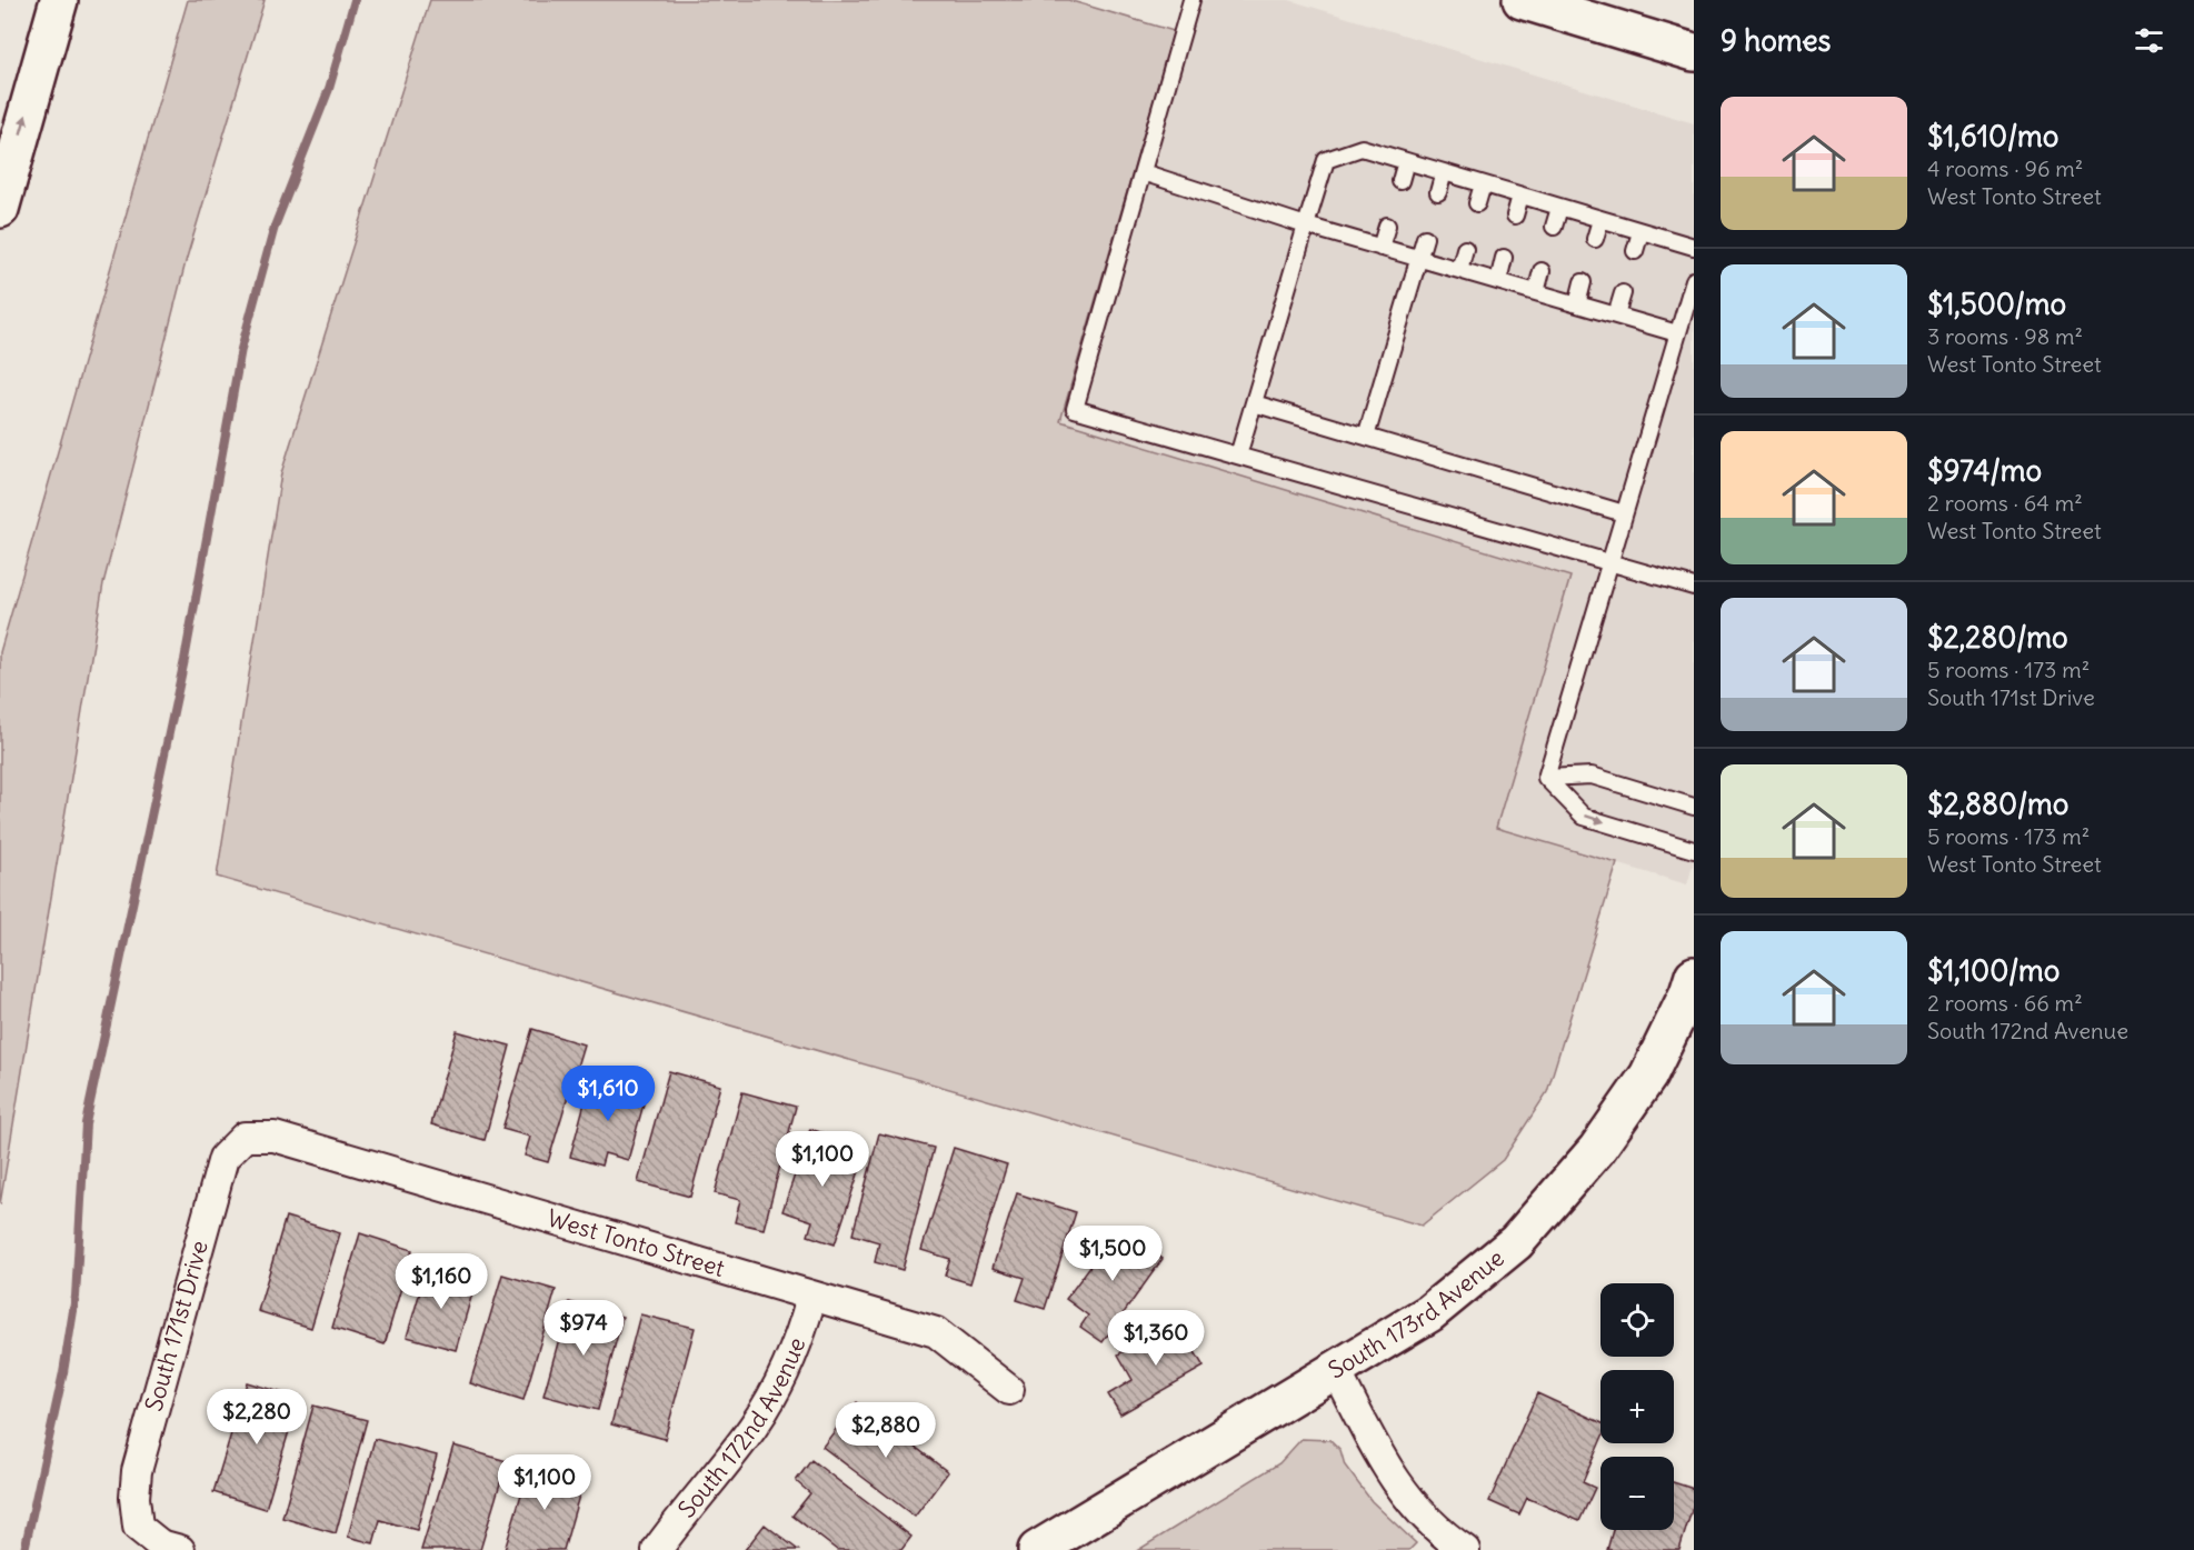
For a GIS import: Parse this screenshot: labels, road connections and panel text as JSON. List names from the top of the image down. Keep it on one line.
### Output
{"streets":{"street":["West Tonto Street","South 173rd Avenue","South 171st Drive","South 172nd Avenue"]},"crossings":[["West Tonto Street","South 171st Drive"],["West Tonto Street","South 172nd Avenue"]],"page":{"heading":"9 homes","list":[{"name":"$1,610/mo","note":"4 rooms · 96 m² · West Tonto Street"},{"name":"$1,500/mo","note":"3 rooms · 98 m² · West Tonto Street"},{"name":"$974/mo","note":"2 rooms · 64 m² · West Tonto Street"},{"name":"$2,280/mo","note":"5 rooms · 173 m² · South 171st Drive"},{"name":"$2,880/mo","note":"5 rooms · 173 m² · West Tonto Street"},{"name":"$1,100/mo","note":"2 rooms · 66 m² · South 172nd Avenue"}],"price":["$1,610","$1,100","$1,500","$1,160","$974","$1,360","$2,280","$2,880","$1,100"],"map_buttons":["+","−"]}}
